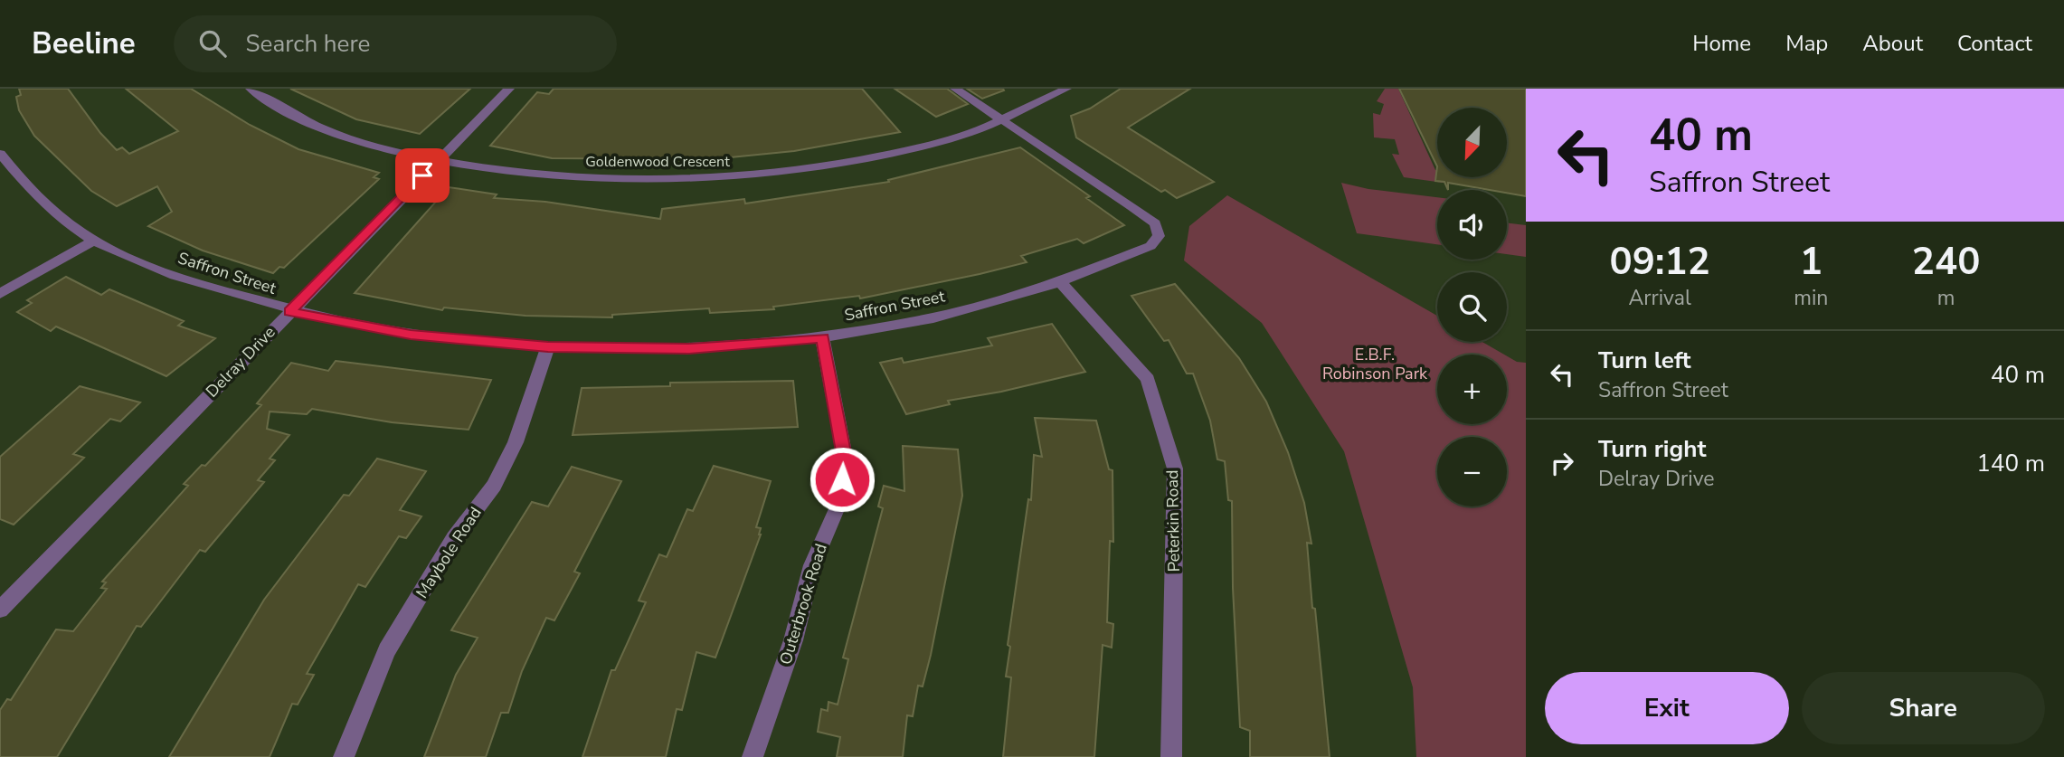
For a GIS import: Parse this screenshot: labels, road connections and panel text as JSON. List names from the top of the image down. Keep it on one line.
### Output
{"streets":{"street":["Goldenwood Crescent","Saffron Street","Delray Drive","Peterkin Road","Maybole Road","Outerbrook Road"]},"crossings":[["Goldenwood Crescent","Saffron Street"],["Goldenwood Crescent","Delray Drive"],["Saffron Street","Delray Drive"],["Saffron Street","Peterkin Road"],["Saffron Street","Maybole Road"],["Saffron Street","Outerbrook Road"]],"parks":["E.B.F. Robinson Park"],"north":"bottom left","page":{"header":"Beeline","search":"Search here","nav":["Home","Map","About","Contact"],"turn":["40 m","Saffron Street"],"map_buttons":["+","−"],"eta":["09:12","Arrival","1","min","240","m"],"list":[{"name":"Turn left","note":"Saffron Street","value":"40 m"},{"name":"Turn right","note":"Delray Drive","value":"140 m"}],"buttons":["Exit","Share"]}}
